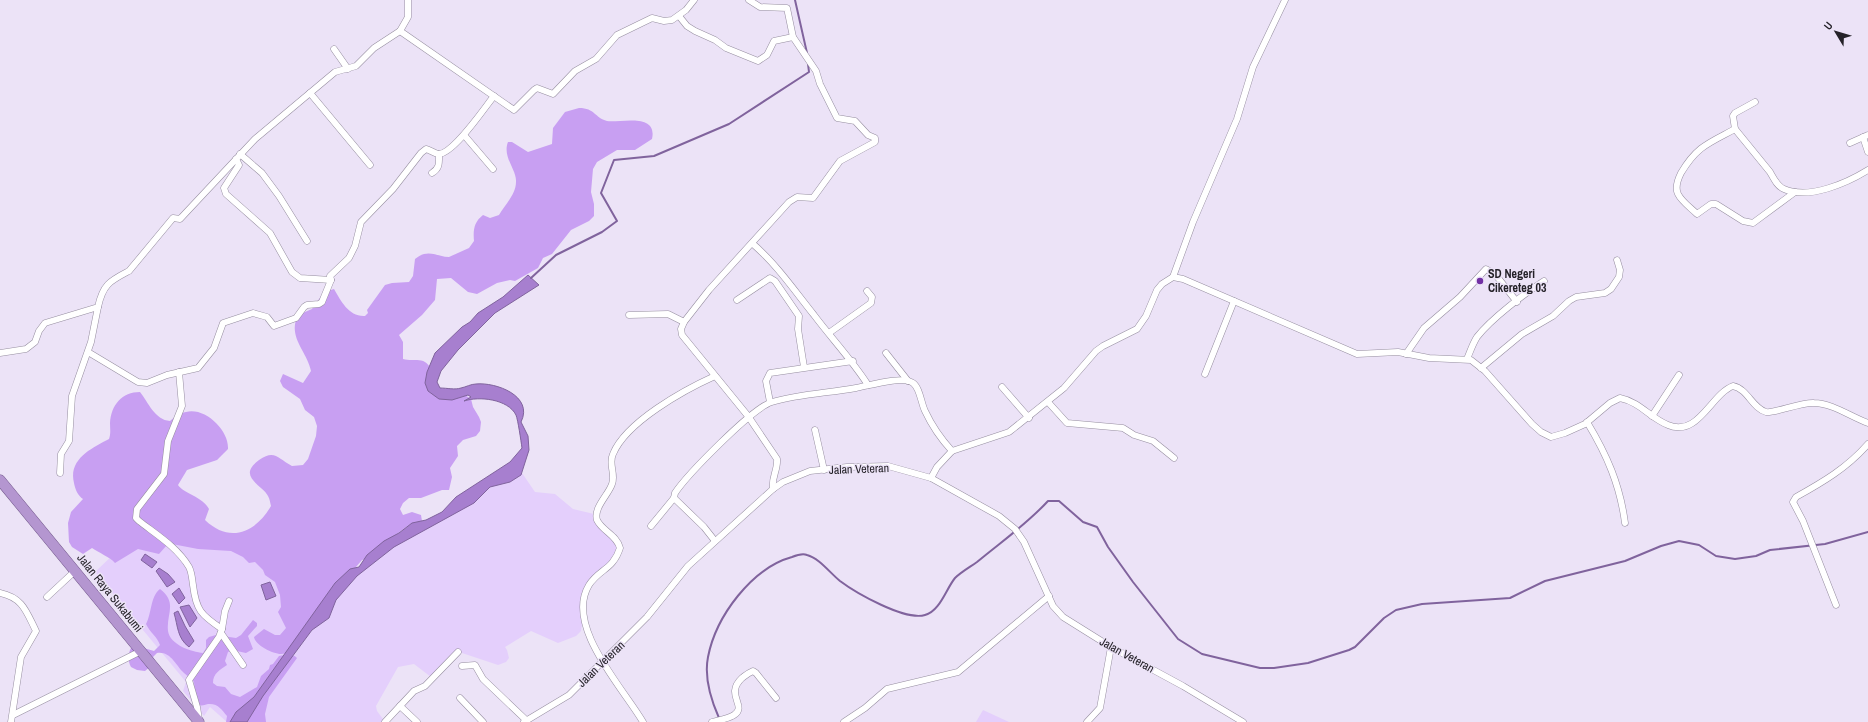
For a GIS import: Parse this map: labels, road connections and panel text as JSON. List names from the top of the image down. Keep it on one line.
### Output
{"streets":{"highway":["Jalan Raya Sukabumi"],"street":["Jalan Veteran"]},"places":["SD Negeri Cikereteg 03"],"north":"top left"}
